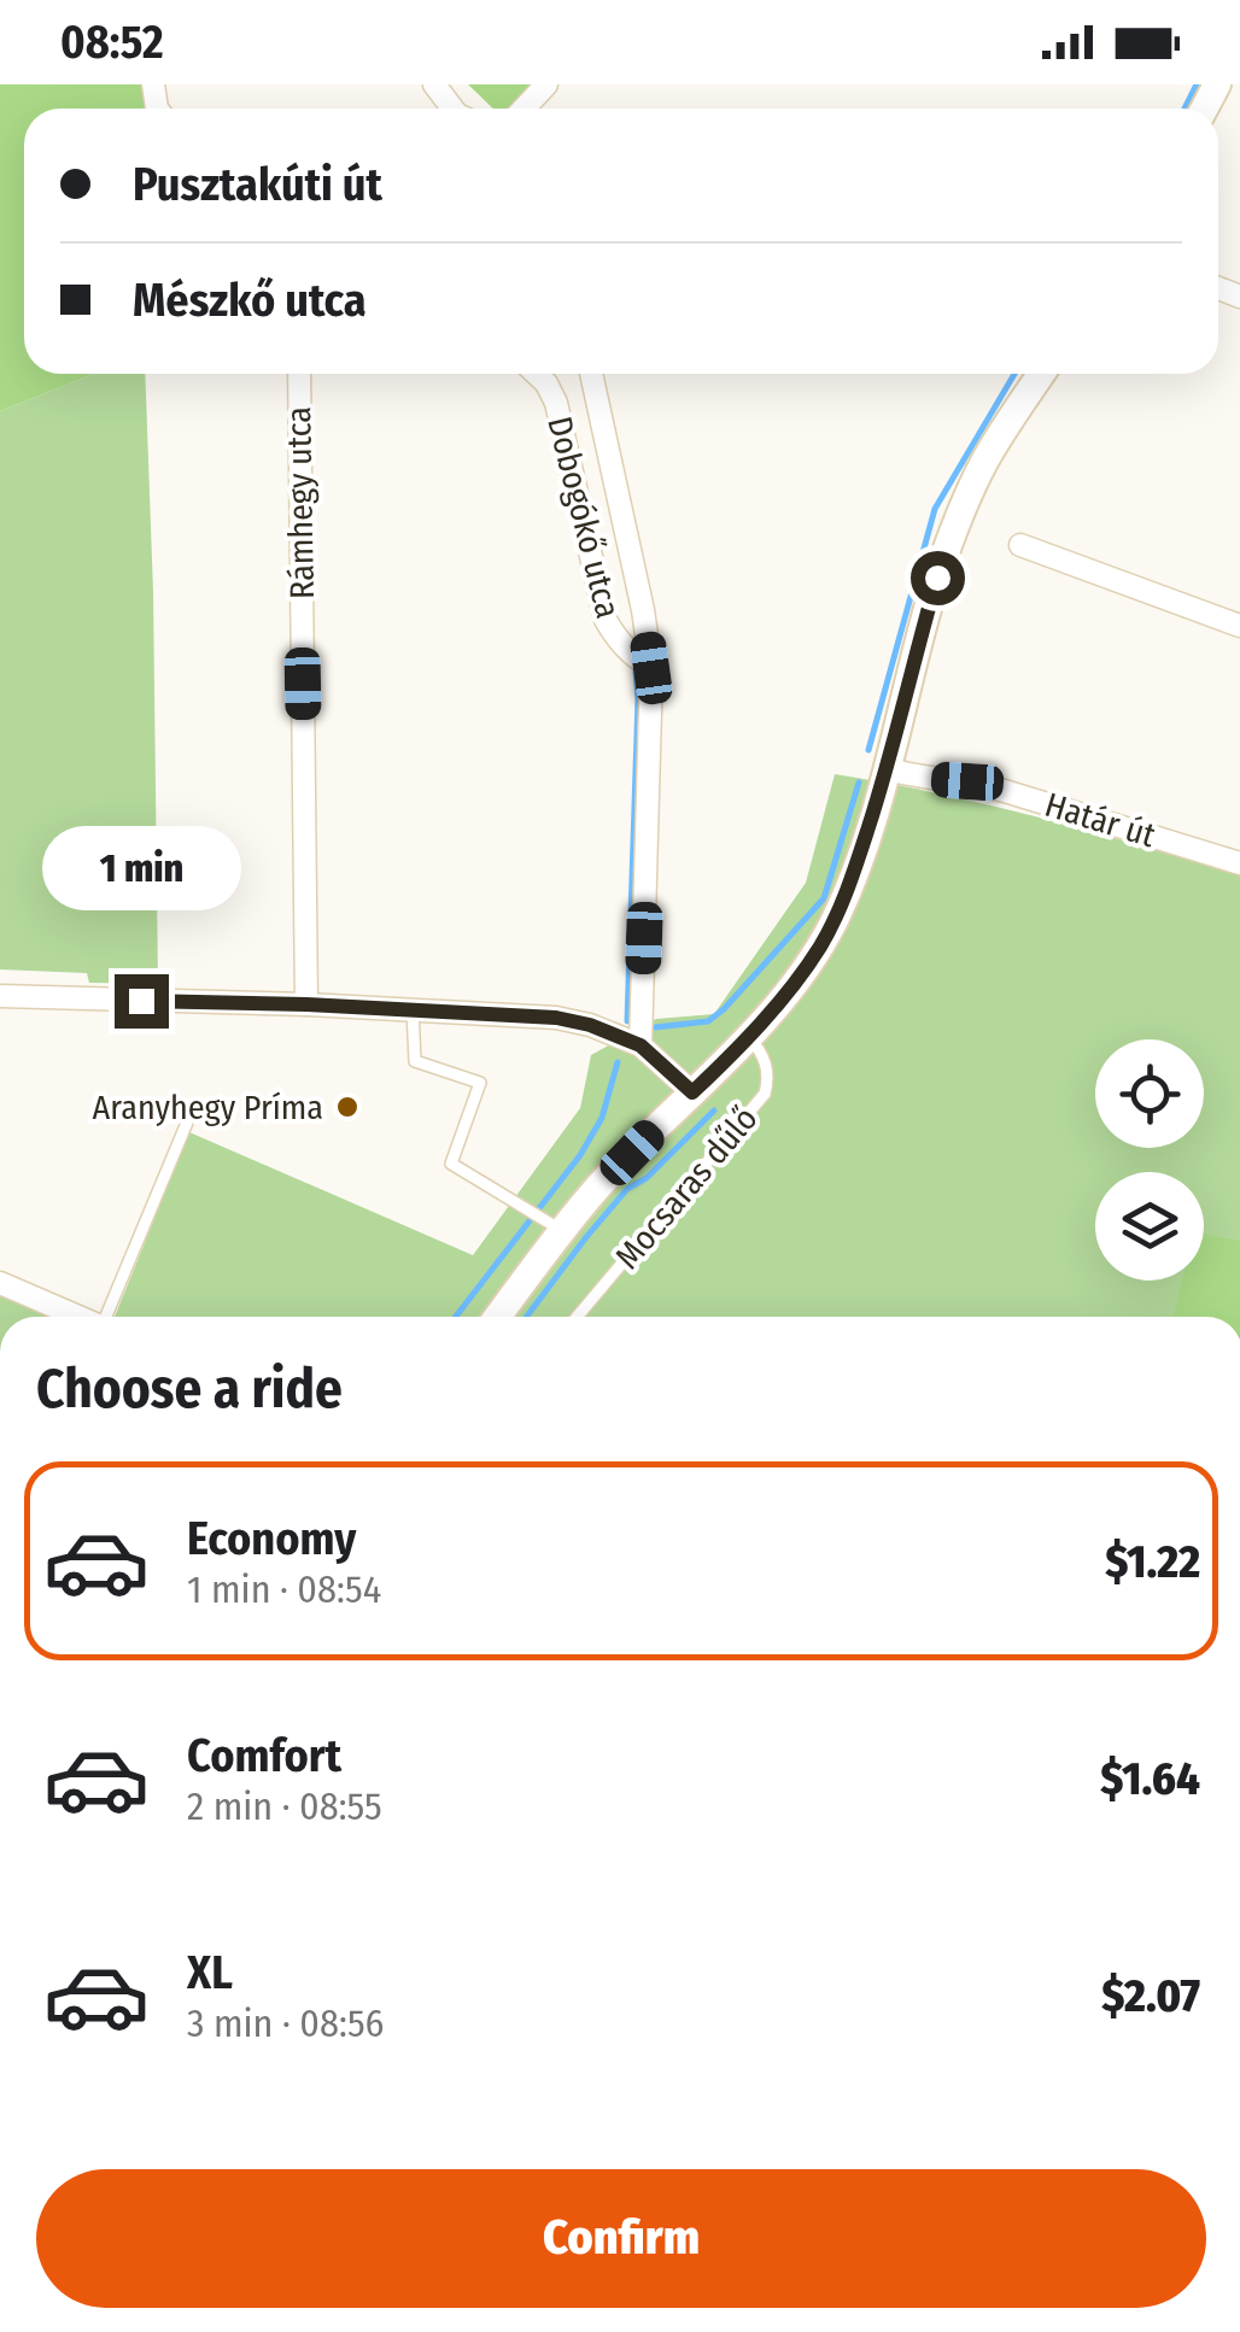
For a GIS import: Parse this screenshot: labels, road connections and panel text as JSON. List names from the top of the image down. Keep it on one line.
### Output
{"streets":{"street":["Rámhegy utca","Dobogókő utca","Határ út"],"lane":["Mocsaras dűlő"]},"places":["Aranyhegy Príma"],"page":{"status":"08:52","banner":["Pusztakúti út","Mészkő utca"],"bubble":"1 min","heading":"Choose a ride","list":[{"name":"Economy","note":"1 min · 08:54","value":"$1.22"},{"name":"Comfort","note":"2 min · 08:55","value":"$1.64"},{"name":"XL","note":"3 min · 08:56","value":"$2.07"}],"buttons":"Confirm"}}
